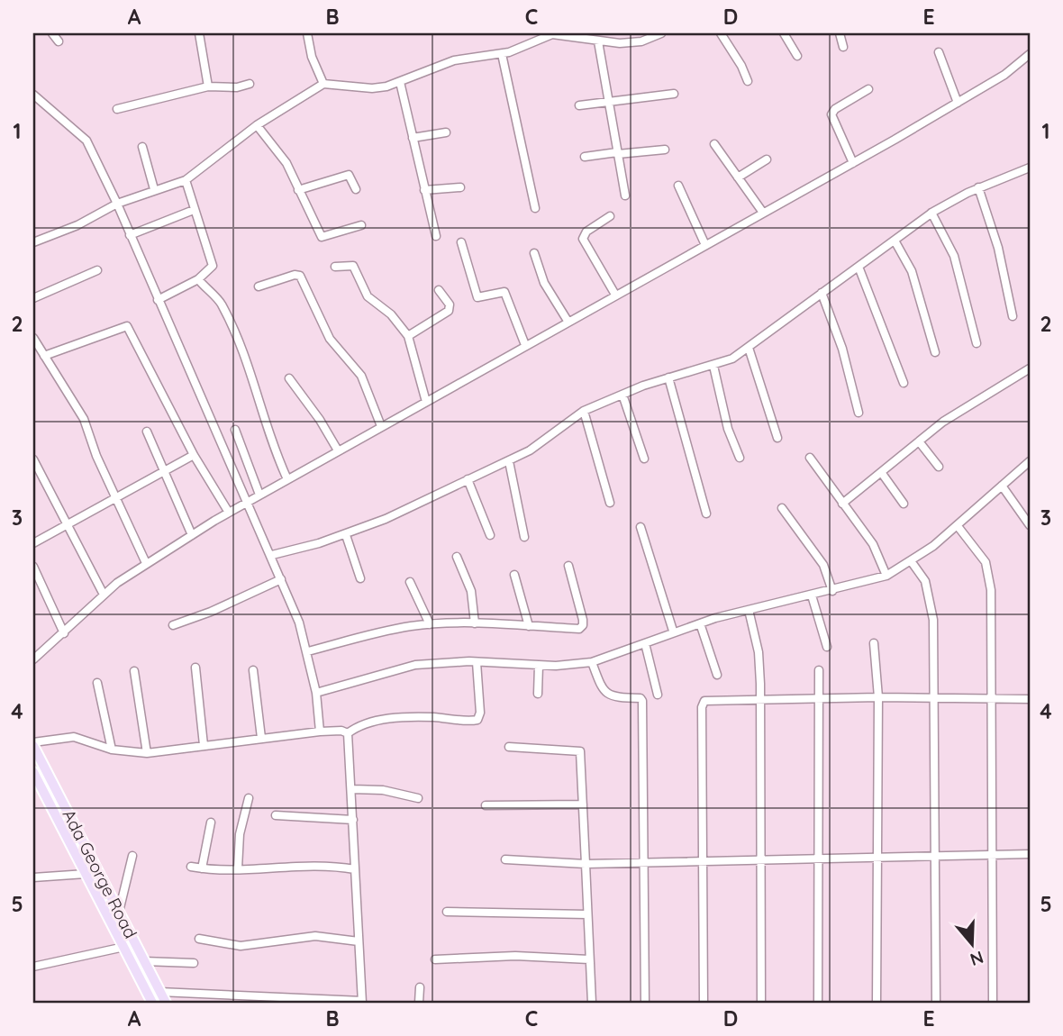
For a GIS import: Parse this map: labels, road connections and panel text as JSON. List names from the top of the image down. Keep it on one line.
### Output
{"streets":{"main road":["Ada George Road"]},"north":"bottom","grid":{"columns":["A","B","C","D","E"],"rows":["1","2","3","4","5"]}}
